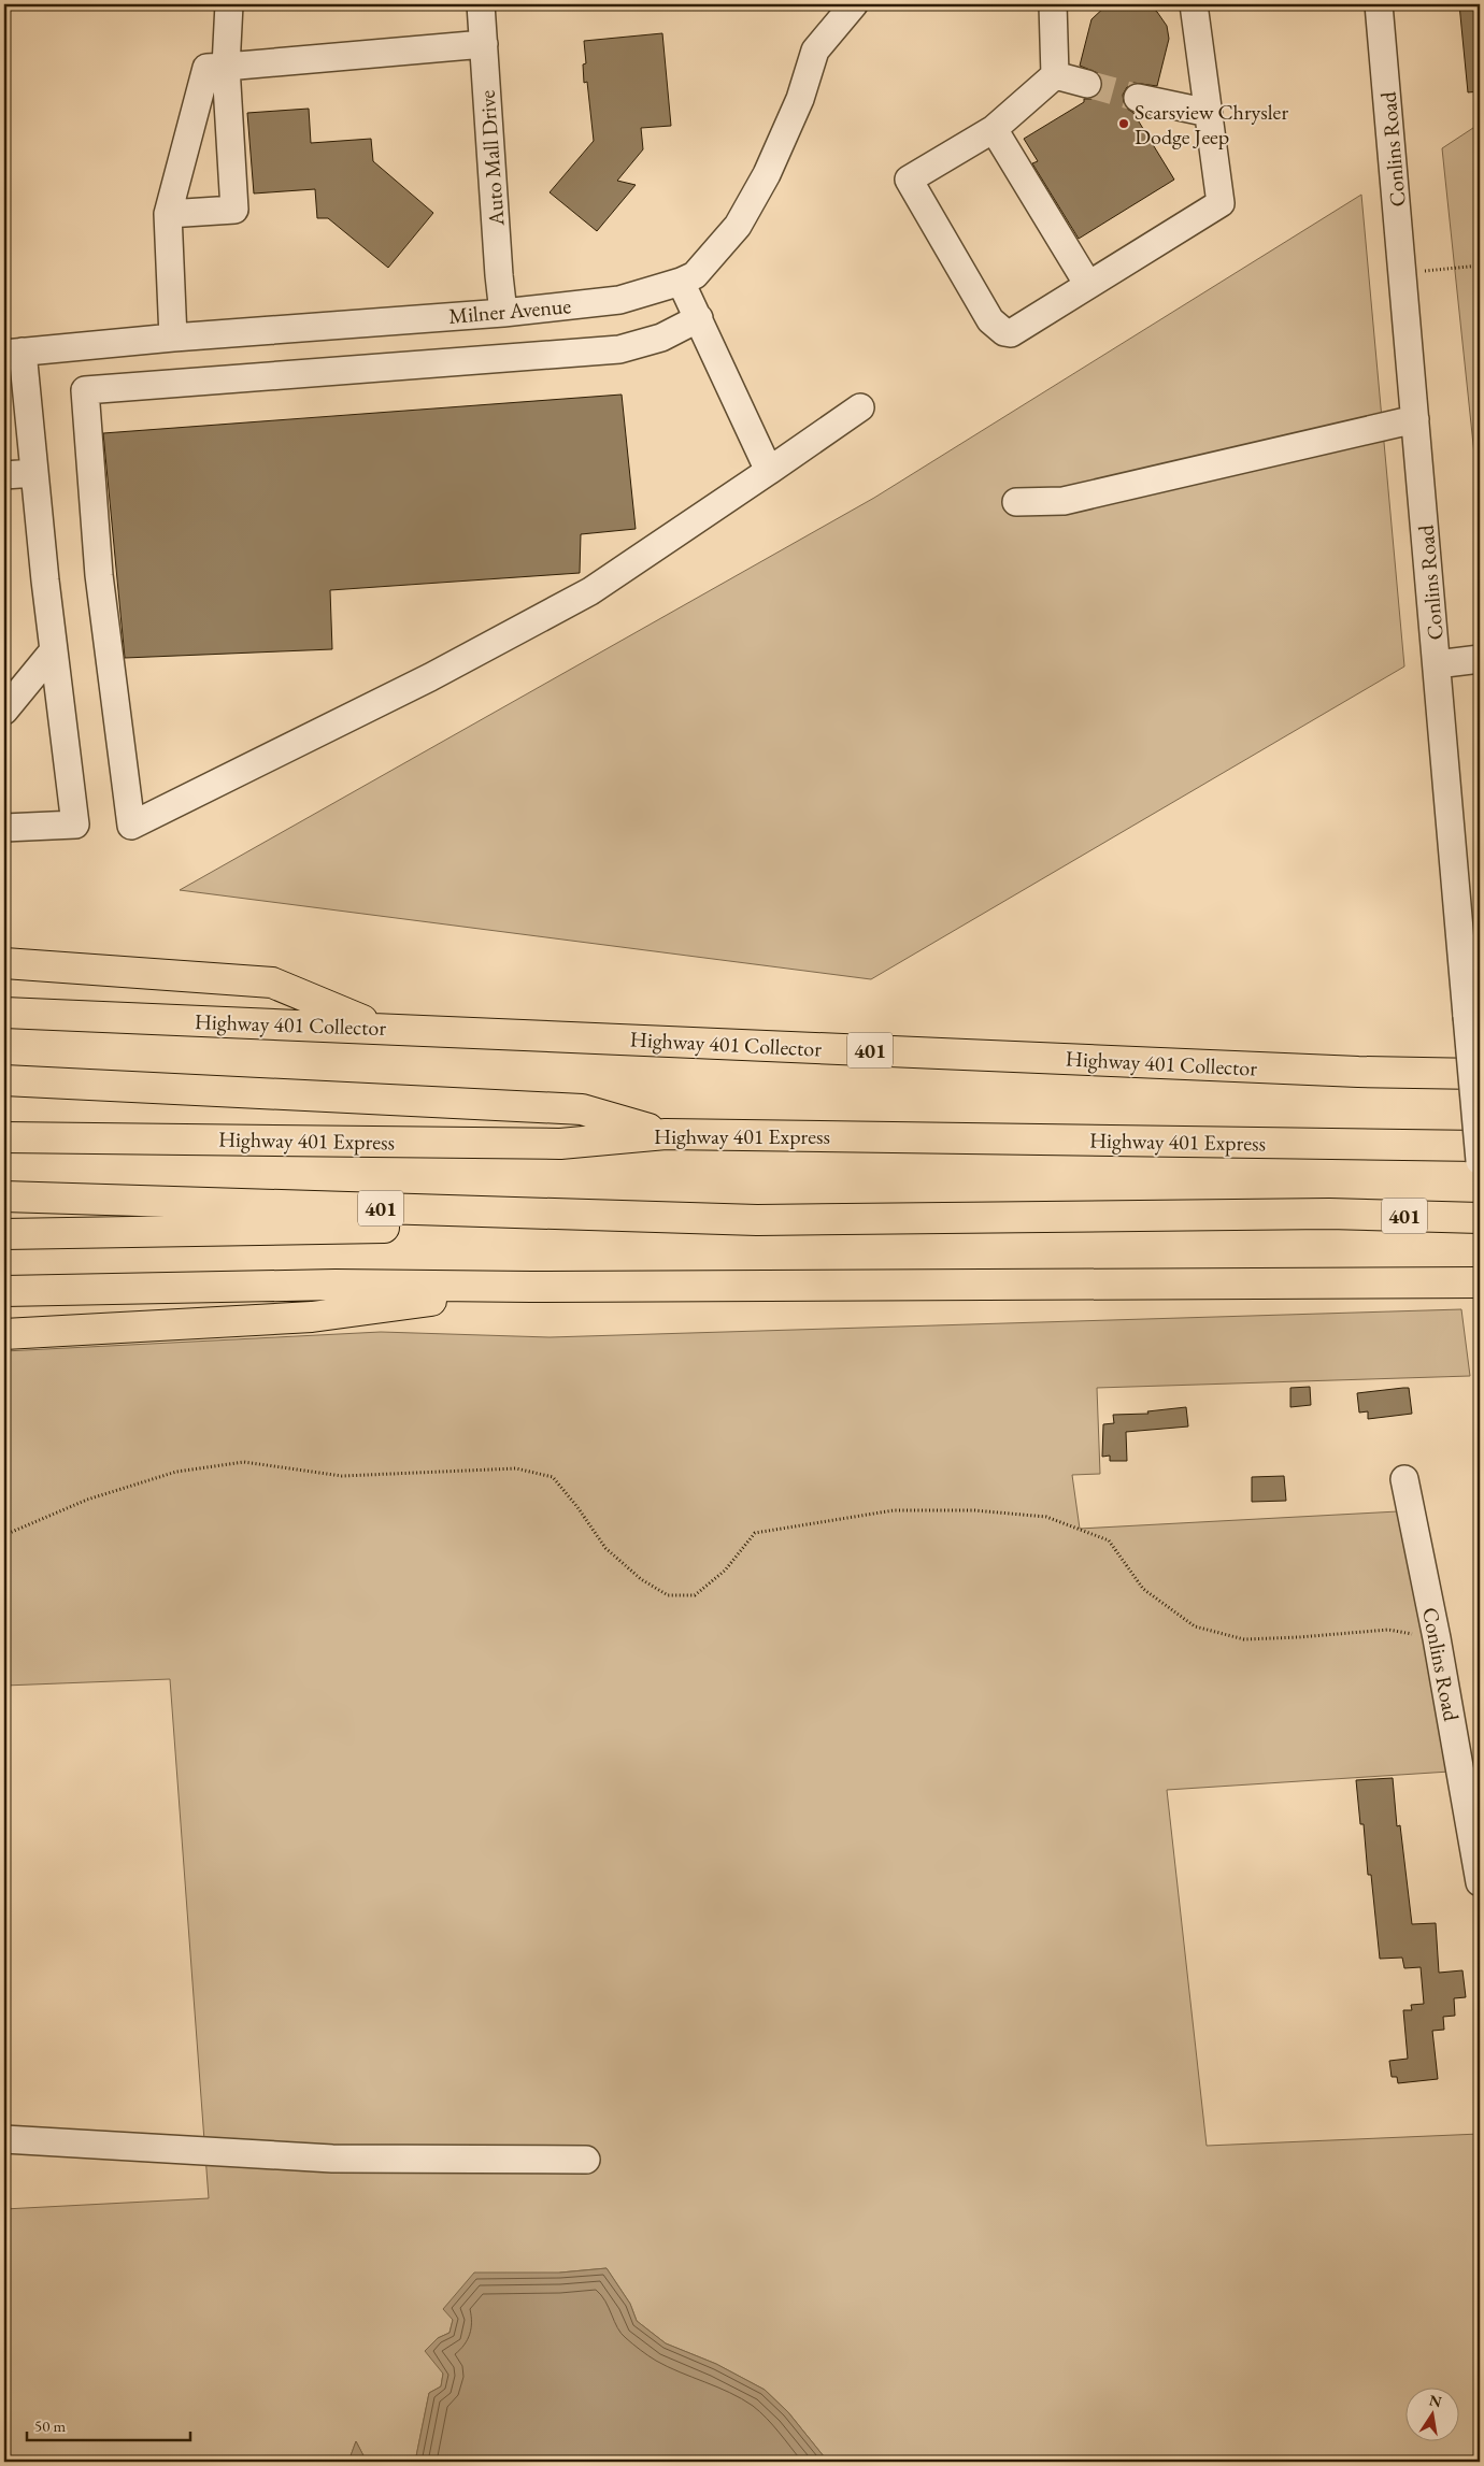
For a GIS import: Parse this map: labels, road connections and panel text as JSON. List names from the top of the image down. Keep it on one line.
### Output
{"streets":{"highway":["Highway 401 Collector","401","Highway 401 Express"],"street":["Conlins Road","Auto Mall Drive","Milner Avenue"]},"crossings":[["Auto Mall Drive","Milner Avenue"]],"places":["Scarsview Chrysler Dodge Jeep"],"scale_bar":"50 m","north":"top"}
